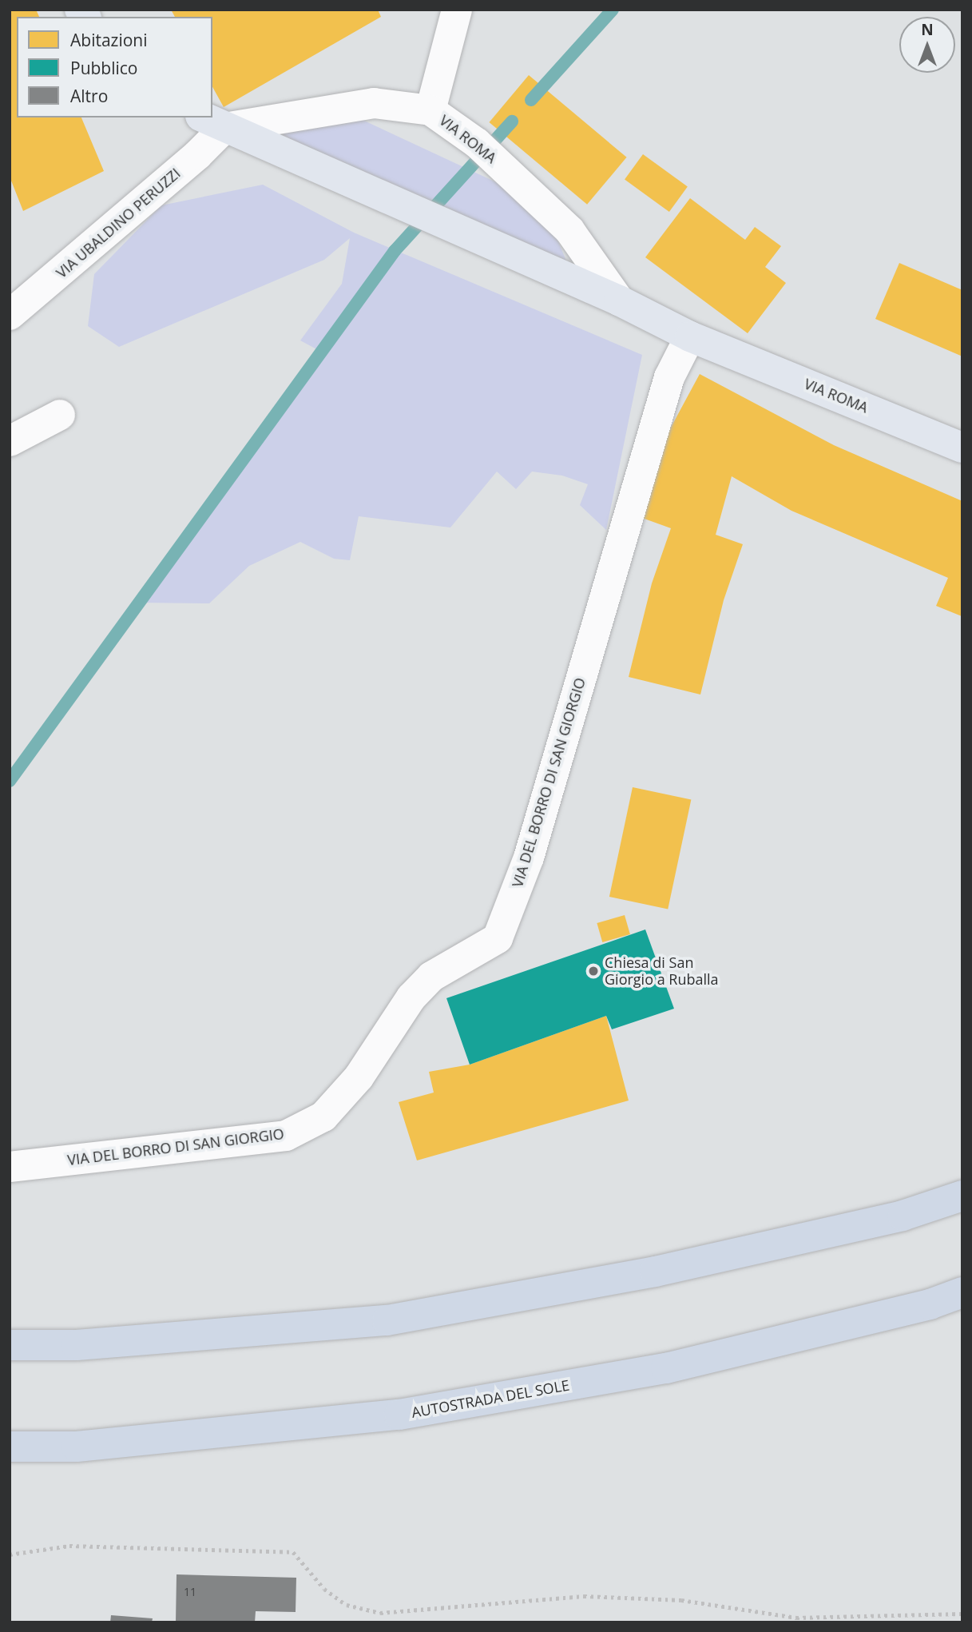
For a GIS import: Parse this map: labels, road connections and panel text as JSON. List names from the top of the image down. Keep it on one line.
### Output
{"streets":{"highway":["AUTOSTRADA DEL SOLE"],"main road":["VIA ROMA"],"street":["VIA UBALDINO PERUZZI","VIA DEL BORRO DI SAN GIORGIO"]},"crossings":[["VIA ROMA","VIA UBALDINO PERUZZI"],["VIA ROMA","VIA DEL BORRO DI SAN GIORGIO"]],"places":["Chiesa di San Giorgio a Ruballa"],"house_numbers":["11"],"legend":["Abitazioni","Pubblico","Altro"],"north":"top"}
